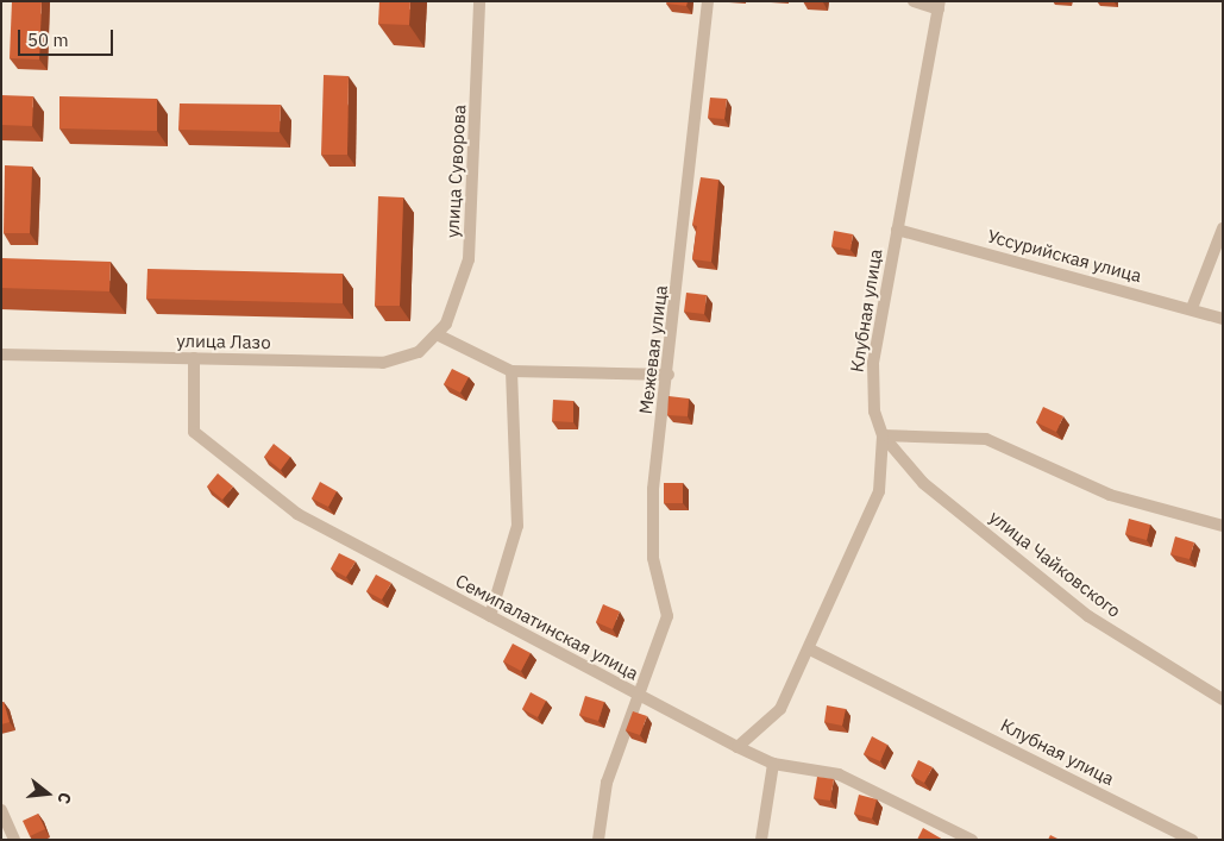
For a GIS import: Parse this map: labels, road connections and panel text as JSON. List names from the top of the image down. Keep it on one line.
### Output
{"streets":{"street":["улица Суворова","Уссурийская улица","Клубная улица","улица Лазо","Межевая улица","улица Чайковского","Семипалатинская улица"]},"crossings":[["улица Суворова","улица Лазо"],["Уссурийская улица","Клубная улица"],["Клубная улица","улица Чайковского"],["Клубная улица","Семипалатинская улица"],["улица Лазо","Семипалатинская улица"],["Межевая улица","Семипалатинская улица"]],"scale_bar":"50 m","north":"right"}
